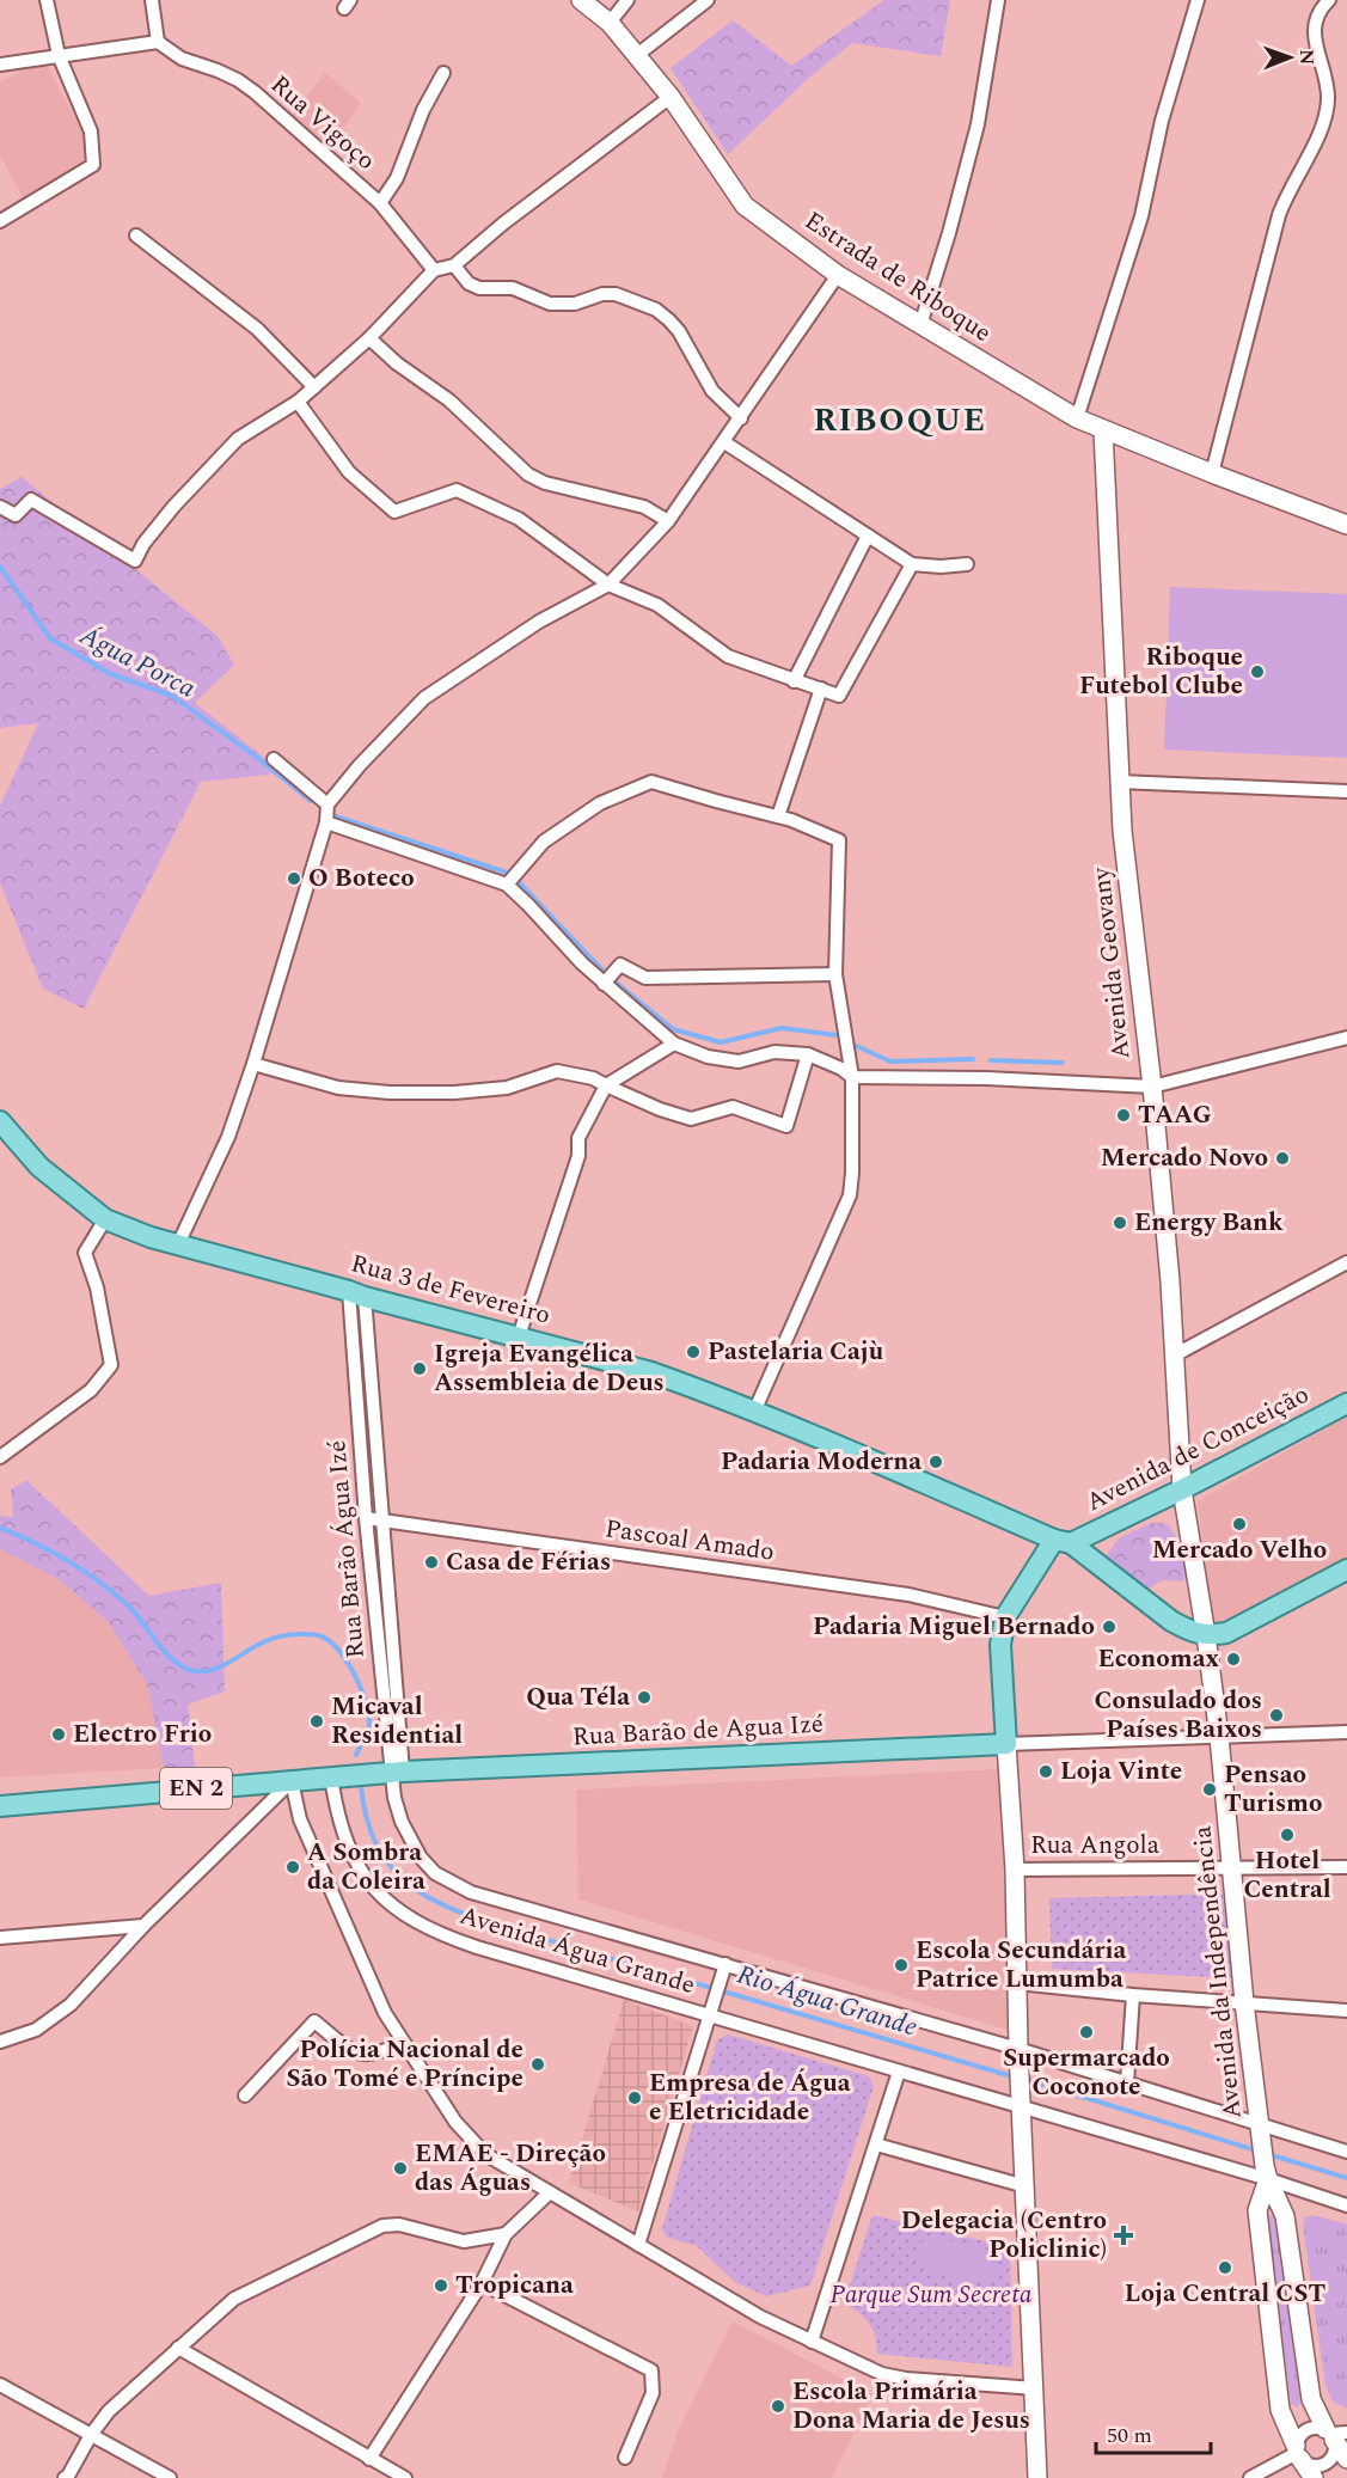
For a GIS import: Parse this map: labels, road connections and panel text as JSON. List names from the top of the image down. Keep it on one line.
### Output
{"streets":{"main road":["Rua 3 de Fevereiro","Avenida de Conceição","Rua Barão de Agua Izé","EN 2"],"street":["Rua Vigoço","Estrada de Riboque","Avenida Geovany","Pascoal Amado","Rua Barão Água Izé","Rua Angola","Avenida Água Grande","Avenida da Independência"]},"crossings":[["Estrada de Riboque","Avenida Geovany"],["Avenida Geovany","Avenida de Conceição"],["Avenida Geovany","Avenida da Independência"],["Rua 3 de Fevereiro","Avenida de Conceição"],["Rua 3 de Fevereiro","Rua Barão Água Izé"],["Rua 3 de Fevereiro","Avenida da Independência"],["Avenida de Conceição","Avenida da Independência"],["Pascoal Amado","Rua Barão Água Izé"],["Rua Barão Água Izé","Rua Barão de Agua Izé"],["Rua Barão Água Izé","EN 2"],["Rua Barão Água Izé","Avenida Água Grande"],["Rua Barão de Agua Izé","EN 2"],["EN 2","Avenida Água Grande"],["Rua Angola","Avenida da Independência"],["Avenida Água Grande","Avenida da Independência"]],"districts":["RIBOQUE"],"water":["Água Porca","Rio Água Grande"],"parks":["Parque Sum Secreta"],"places":{"other":["Riboque Futebol Clube","O Boteco","TAAG","Mercado Novo","Energy Bank","Pastelaria Cajù","Igreja Evangélica Assembleia de Deus","Padaria Moderna","Mercado Velho","Casa de Férias","Padaria Miguel Bernado","Economax","Qua Téla","Consulado dos Países Baixos","Micaval Residential","Electro Frio","Loja Vinte","Pensao Turismo","Hotel Central","A Sombra da Coleira","Escola Secundária Patrice Lumumba","Supermarcado Coconote","Polícia Nacional de São Tomé e Príncipe","Empresa de Água e Eletricidade","EMAE - Direção das Águas","Loja Central CST","Tropicana","Escola Primária Dona Maria de Jesus"],"health":["Delegacia (Centro Policlinic)"]},"scale_bar":"50 m","north":"right"}
